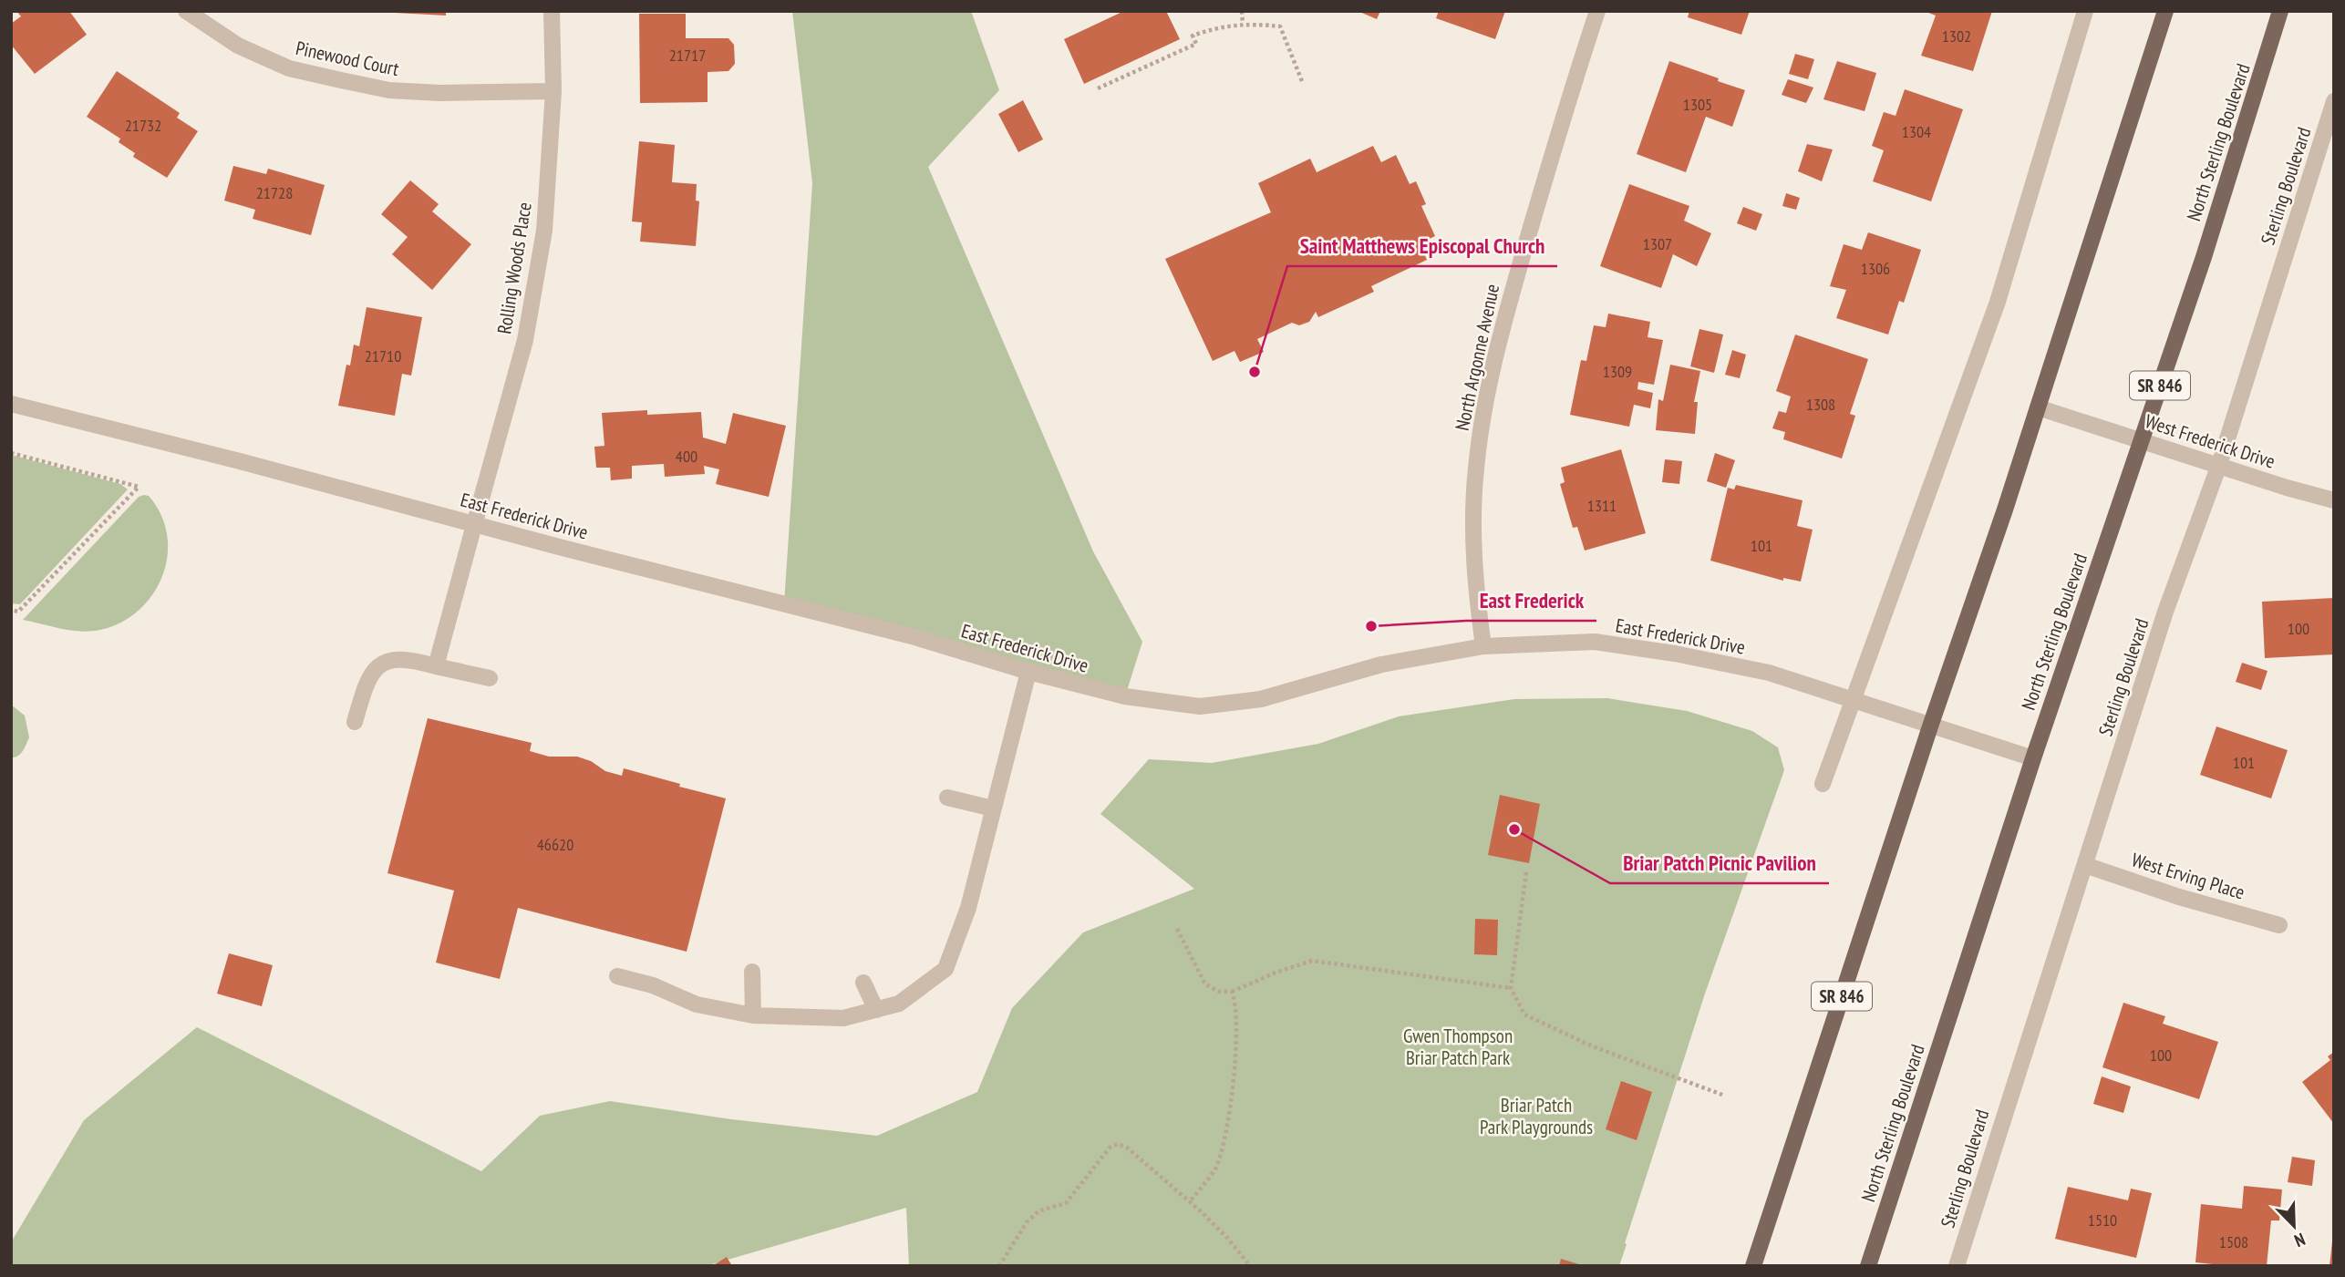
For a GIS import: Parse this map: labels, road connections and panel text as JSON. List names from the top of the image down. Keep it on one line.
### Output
{"streets":{"main road":["North Sterling Boulevard","SR 846"],"street":["Pinewood Court","Sterling Boulevard","Rolling Woods Place","North Argonne Avenue","West Frederick Drive","East Frederick Drive","West Erving Place"]},"crossings":[["Pinewood Court","Rolling Woods Place"],["North Sterling Boulevard","West Frederick Drive"],["North Sterling Boulevard","East Frederick Drive"],["Sterling Boulevard","West Frederick Drive"],["Sterling Boulevard","West Erving Place"],["Rolling Woods Place","East Frederick Drive"],["North Argonne Avenue","East Frederick Drive"],["SR 846","West Frederick Drive"],["SR 846","East Frederick Drive"]],"parks":["Gwen Thompson Briar Patch Park","Briar Patch Park Playgrounds"],"places":["Saint Matthews Episcopal Church","East Frederick","Briar Patch Picnic Pavilion"],"house_numbers":["1302","21717","1305","21732","1304","21728","1307","1306","21710","1309","1308","400","1311","101","100","101","46620","100","1510","1508"],"north":"bottom right"}
